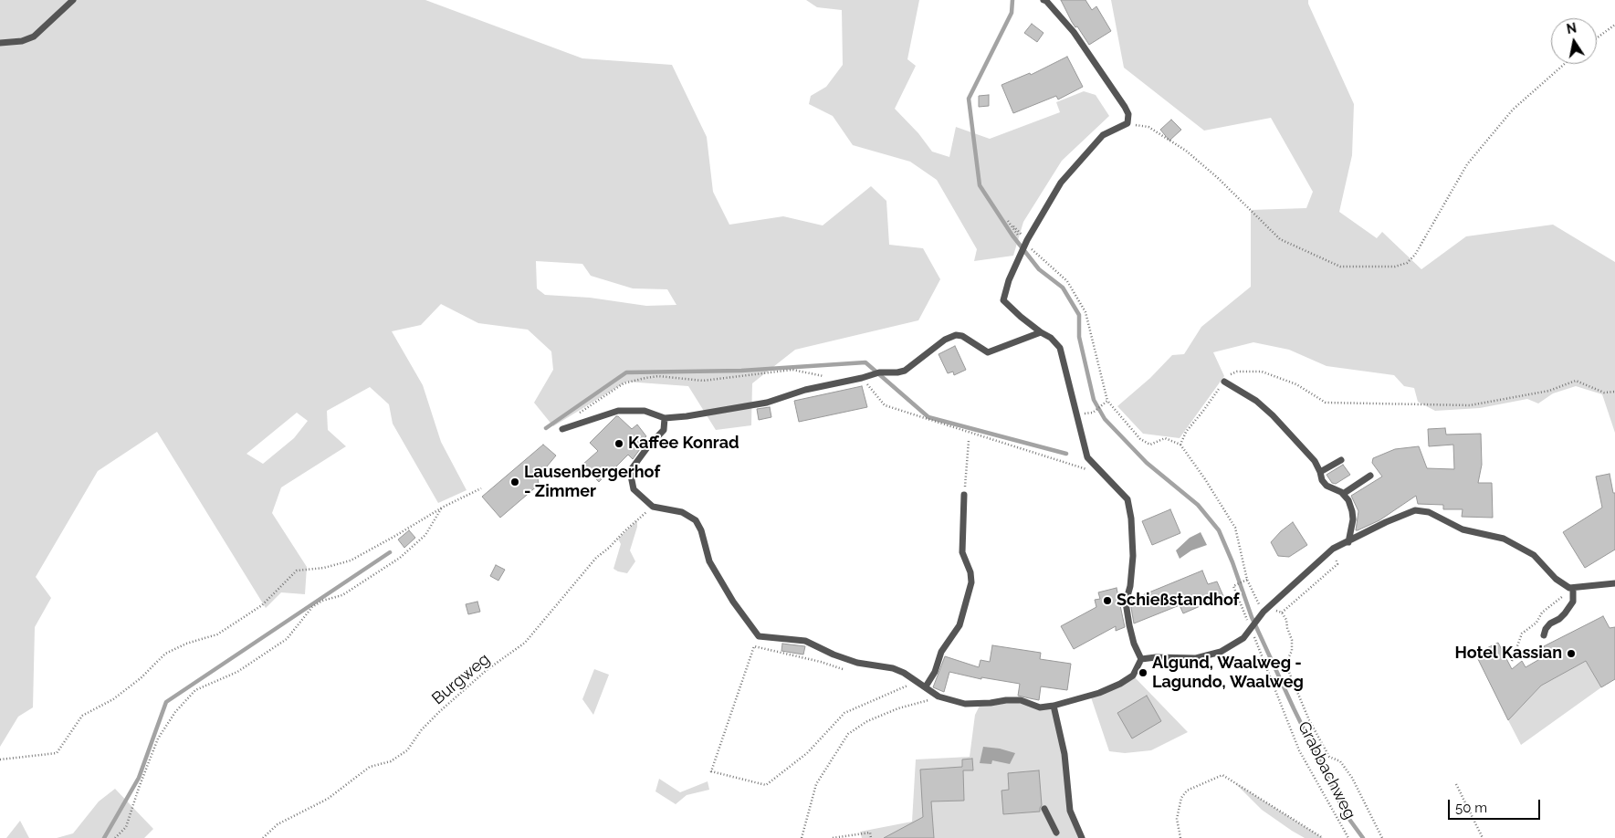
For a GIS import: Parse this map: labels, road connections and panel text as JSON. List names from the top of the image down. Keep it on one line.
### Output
{"streets":{"path":["Burgweg","Grabbachweg"]},"places":["Kaffee Konrad","Lausenbergerhof - Zimmer","Schießstandhof","Hotel Kassian","Algund, Waalweg - Lagundo, Waalweg"],"scale_bar":"50 m","north":"top"}
